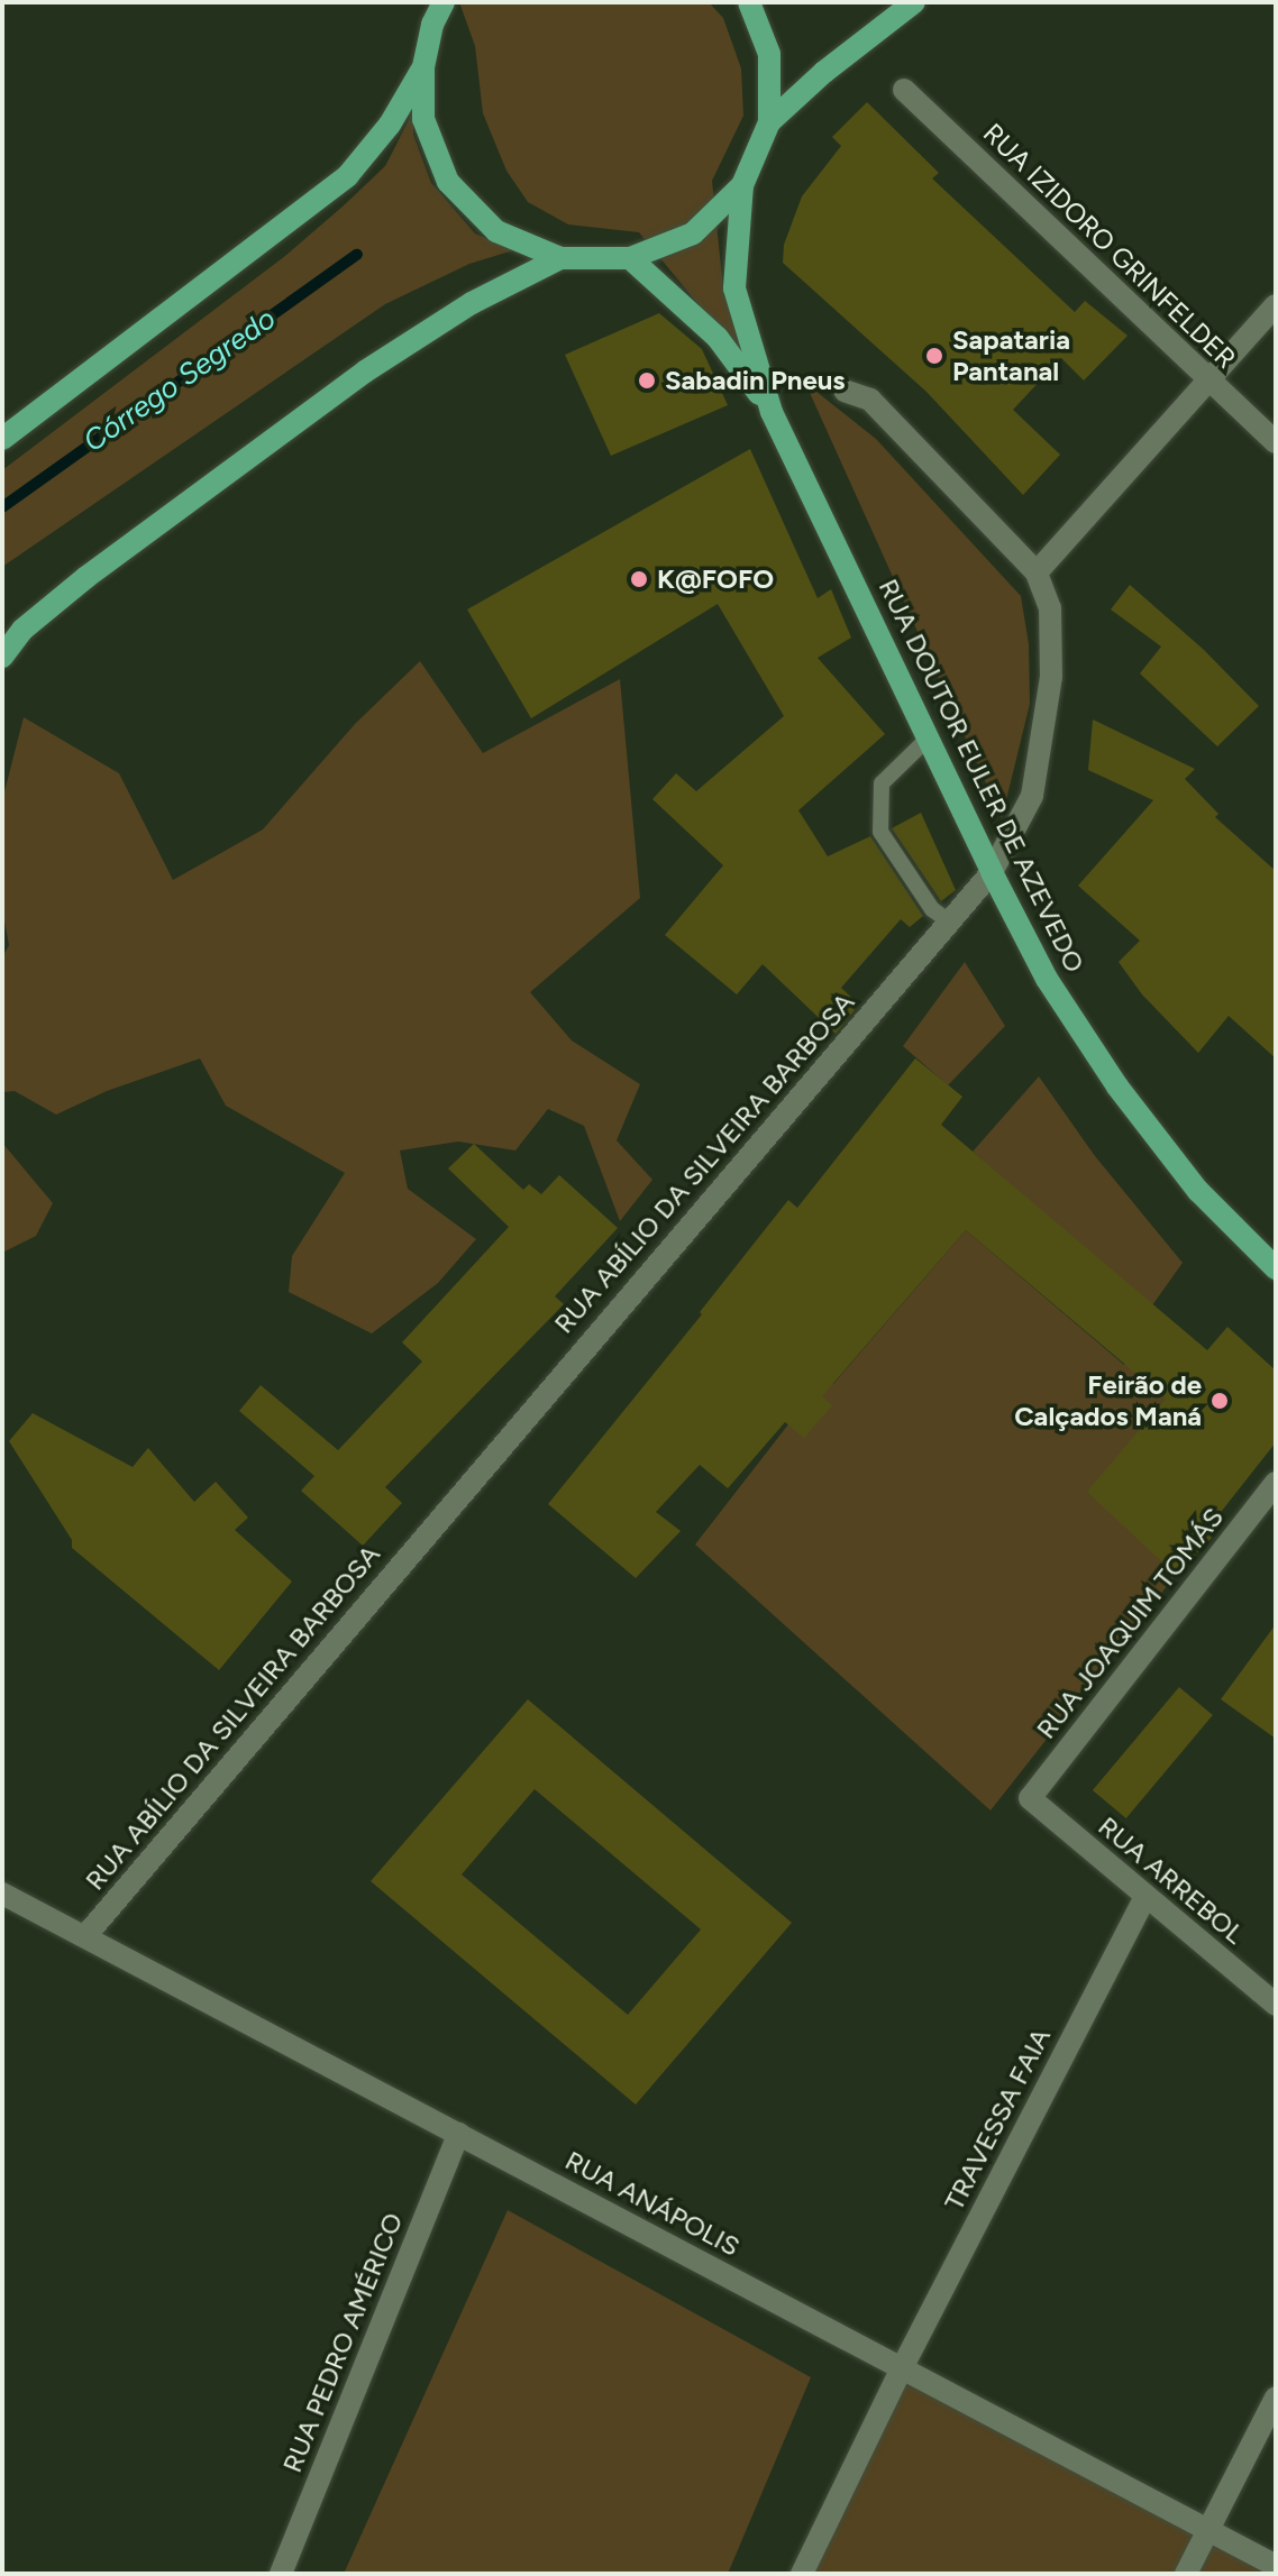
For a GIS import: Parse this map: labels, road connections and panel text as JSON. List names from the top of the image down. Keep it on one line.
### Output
{"streets":{"main road":["RUA DOUTOR EULER DE AZEVEDO"],"street":["RUA IZIDORO GRINFELDER","RUA ABÍLIO DA SILVEIRA BARBOSA","RUA JOAQUIM TOMÁS","RUA ARREBOL","TRAVESSA FAIA","RUA ANÁPOLIS","RUA PEDRO AMÉRICO"]},"crossings":[["RUA DOUTOR EULER DE AZEVEDO","RUA ABÍLIO DA SILVEIRA BARBOSA"],["RUA ABÍLIO DA SILVEIRA BARBOSA","RUA ANÁPOLIS"],["RUA JOAQUIM TOMÁS","RUA ARREBOL"],["RUA ARREBOL","TRAVESSA FAIA"],["TRAVESSA FAIA","RUA ANÁPOLIS"],["RUA ANÁPOLIS","RUA PEDRO AMÉRICO"]],"water":["Córrego Segredo"],"places":["Sapataria Pantanal","Sabadin Pneus","K@FOFO","Feirão de Calçados Maná"]}
